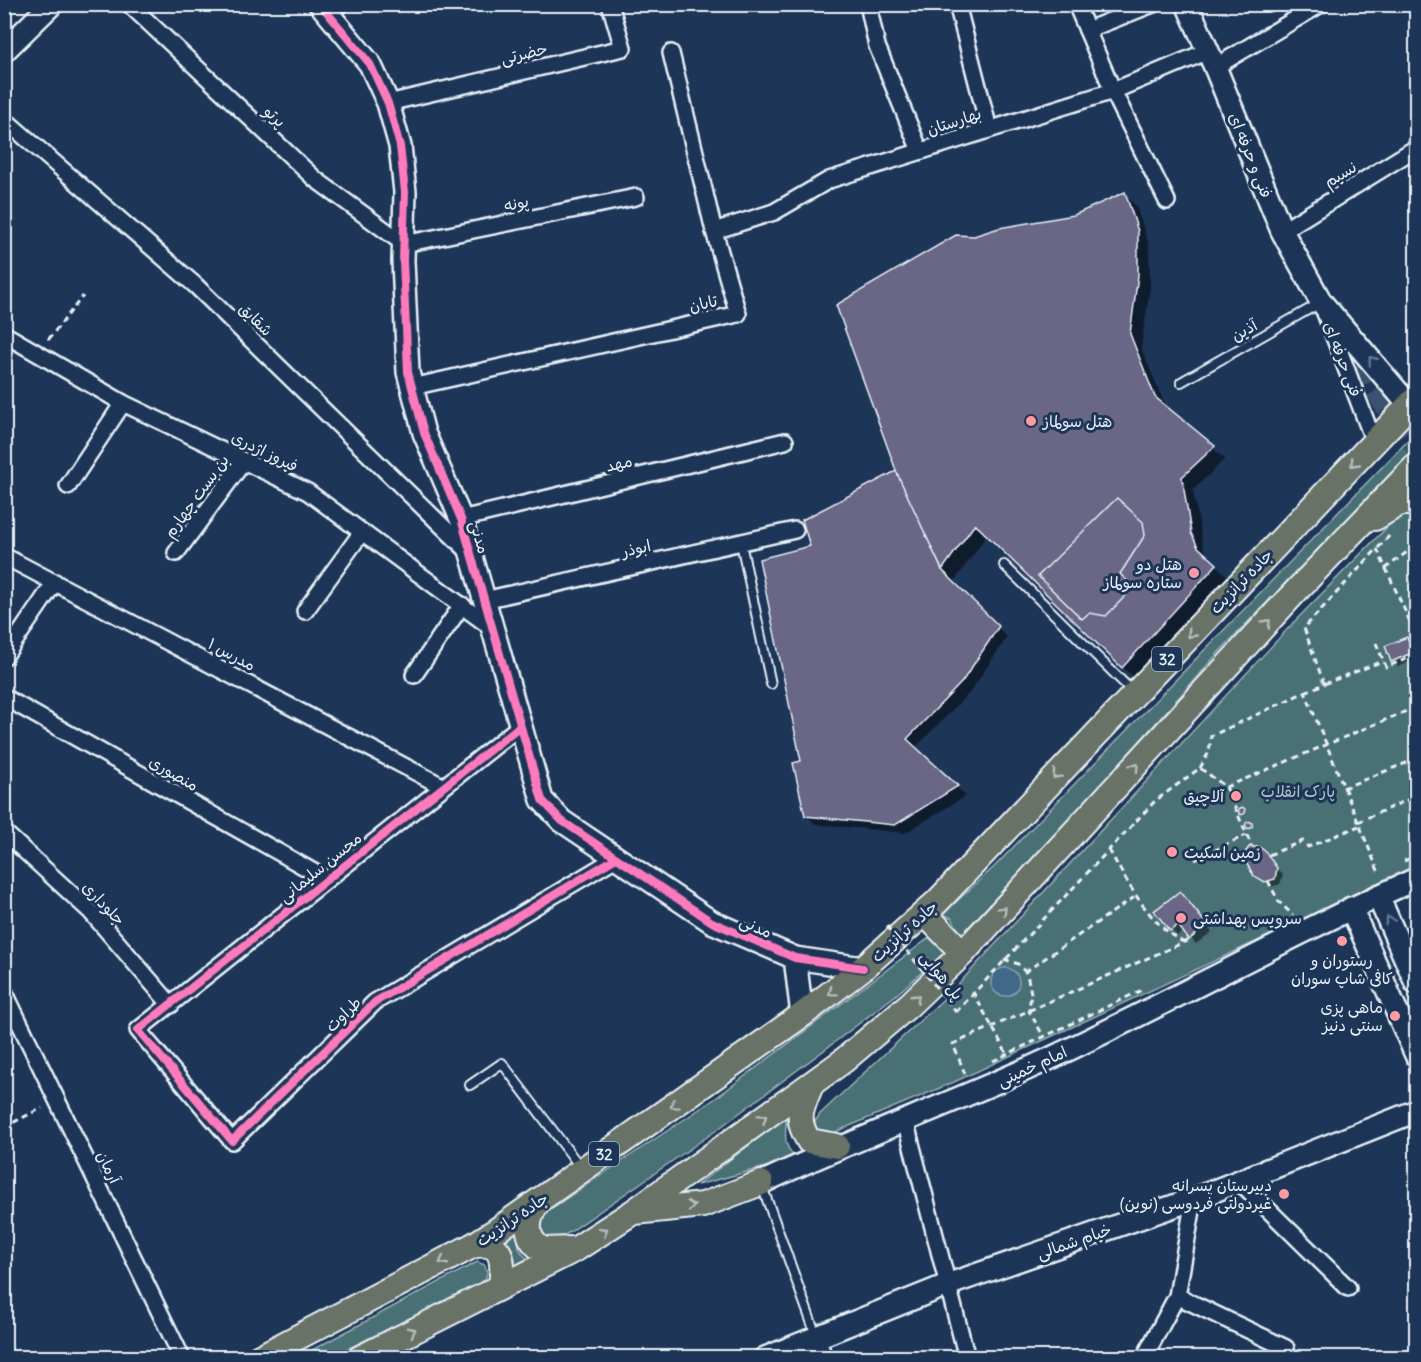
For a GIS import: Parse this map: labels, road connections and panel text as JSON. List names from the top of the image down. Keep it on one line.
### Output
{"streets":{"main road":["جاده ترانزیت","32","امام خمینی"],"street":["حضرتی","پرتو","بهارستان","فنی و حرفه ای","نسيم","پونه","تابان","شقایق","فنی حرفه ای","فیروز اژدری","مهد","بن بست چهارم","مدنی","ابوذر","مدرس ۱","منصوری","محسن سلیمانی","جلوداری","طراوت","آرمان","خیام شمالی"],"lane":["آذین"],"path":["پل هوایی"]},"crossings":[["حضرتی","مدنی"],["پرتو","پونه"],["پرتو","مدنی"],["بهارستان","فنی و حرفه ای"],["بهارستان","تابان"],["فنی و حرفه ای","نسيم"],["فنی و حرفه ای","آذین"],["فنی و حرفه ای","فنی حرفه ای"],["پونه","مدنی"],["تابان","مدنی"],["شقایق","مدنی"],["آذین","فنی حرفه ای"],["فنی حرفه ای","جاده ترانزیت"],["فیروز اژدری","بن بست چهارم"],["فیروز اژدری","مدنی"],["مهد","مدنی"],["مدنی","ابوذر"],["مدنی","جاده ترانزیت"],["مدنی","محسن سلیمانی"],["مدنی","طراوت"],["مدرس ۱","محسن سلیمانی"],["منصوری","محسن سلیمانی"],["محسن سلیمانی","جلوداری"],["محسن سلیمانی","طراوت"]],"parks":["پارک انقلاب"],"places":["هتل سولماز","هتل دو ستاره سولماز","آلاچیق","زمین اسکیت","سرویس بهداشتی","رستوران و کافی شاپ سوران","ماهی پزی سنتی دنیز","دبیرستان پسرانه غیردولتی فردوسی (نوین)"]}
